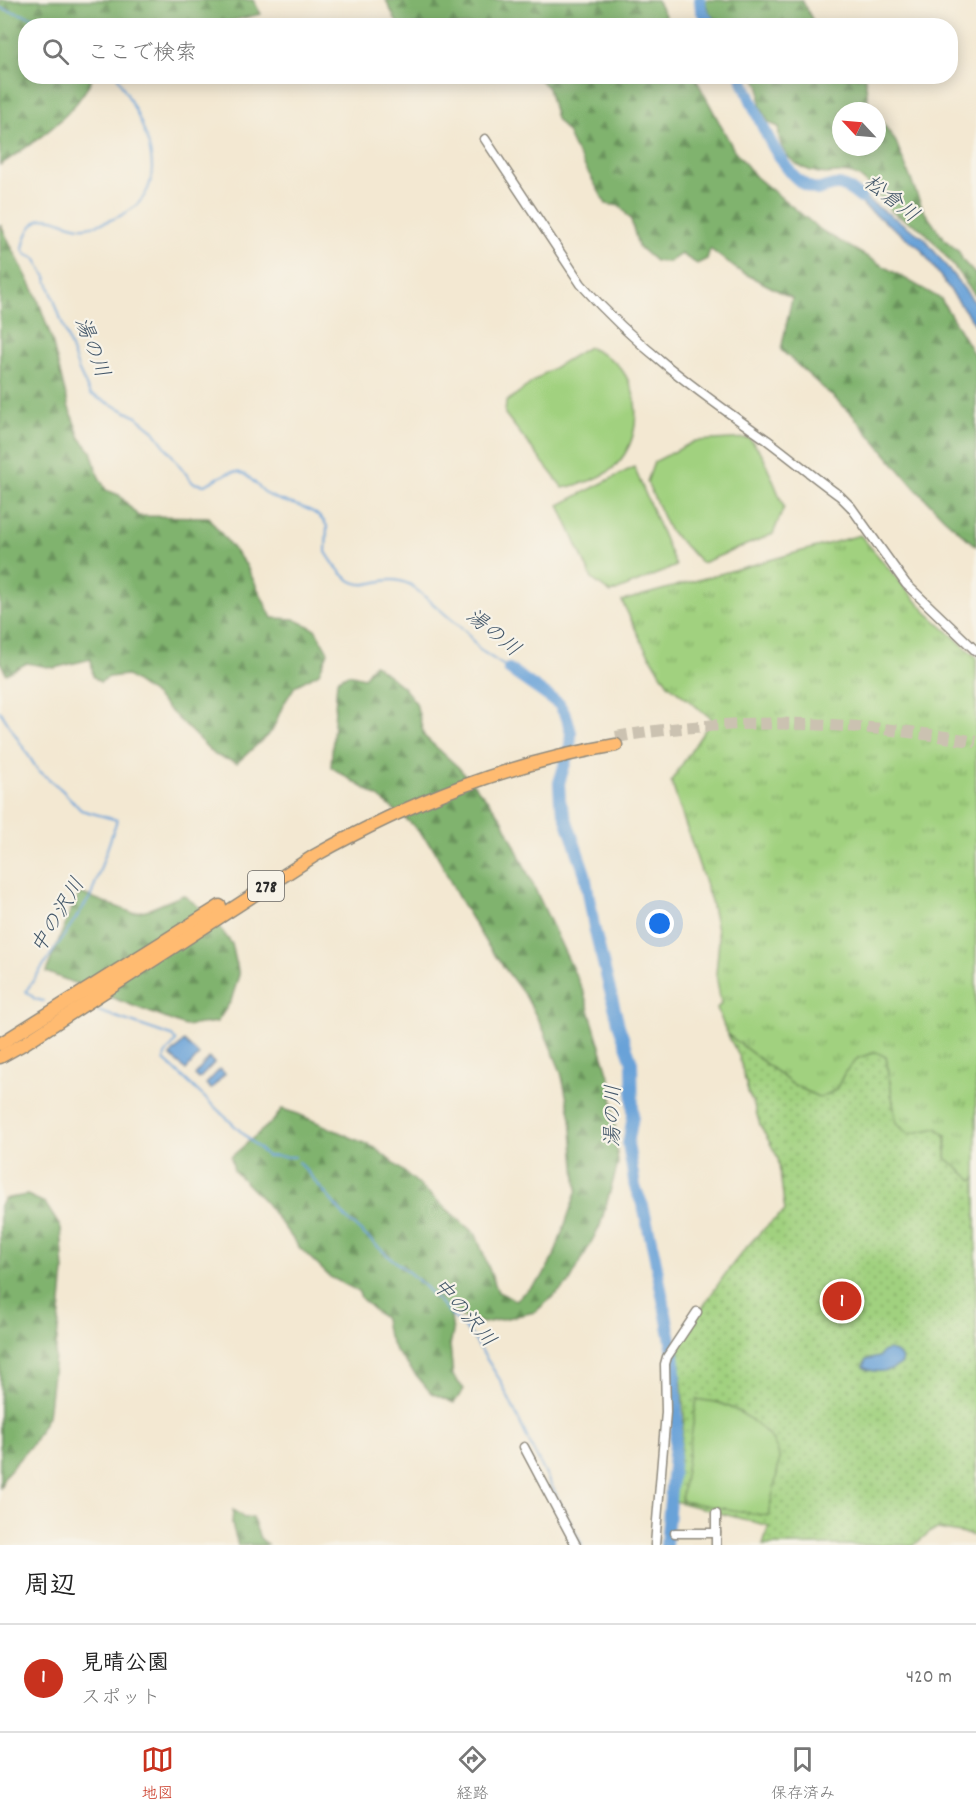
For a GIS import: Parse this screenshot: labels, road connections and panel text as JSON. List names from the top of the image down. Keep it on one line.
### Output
{"streets":{"highway":["278"]},"water":["松倉川","湯の川","中の沢川"],"north":"top left","page":{"search":"ここで検索","pins":"1","heading":"周辺","list":[{"mark":"1","name":"見晴公園","note":"スポット","value":"420 m"}],"nav":["地図","経路","保存済み"]}}
